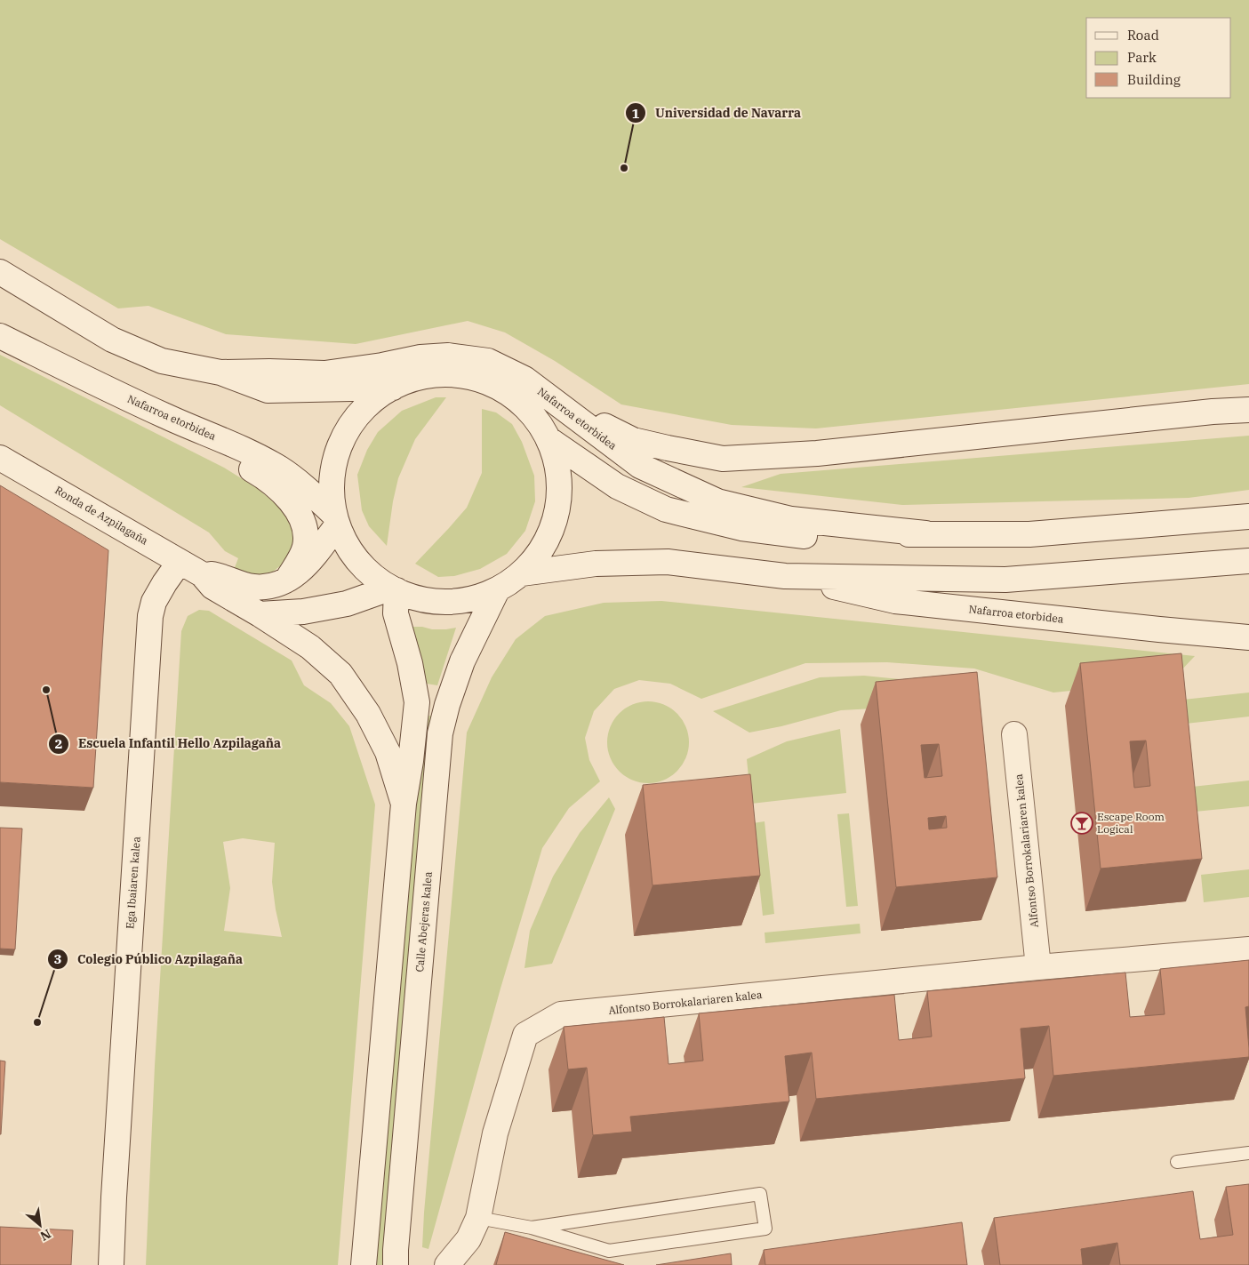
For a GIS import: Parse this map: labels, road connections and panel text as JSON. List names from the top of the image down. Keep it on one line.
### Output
{"streets":{"main road":["Nafarroa etorbidea","Ronda de Azpilagaña","Alfontso Borrokalariaren kalea","Ega Ibaiaren kalea","Calle Abejeras kalea"]},"crossings":[["Nafarroa etorbidea","Ronda de Azpilagaña"],["Ronda de Azpilagaña","Ega Ibaiaren kalea"]],"places":{"other":["Universidad de Navarra","Escuela Infantil Hello Azpilagaña","Colegio Público Azpilagaña"],"bar":["Escape Room Logical"]},"legend":["Road","Park","Building"],"north":"bottom right"}
